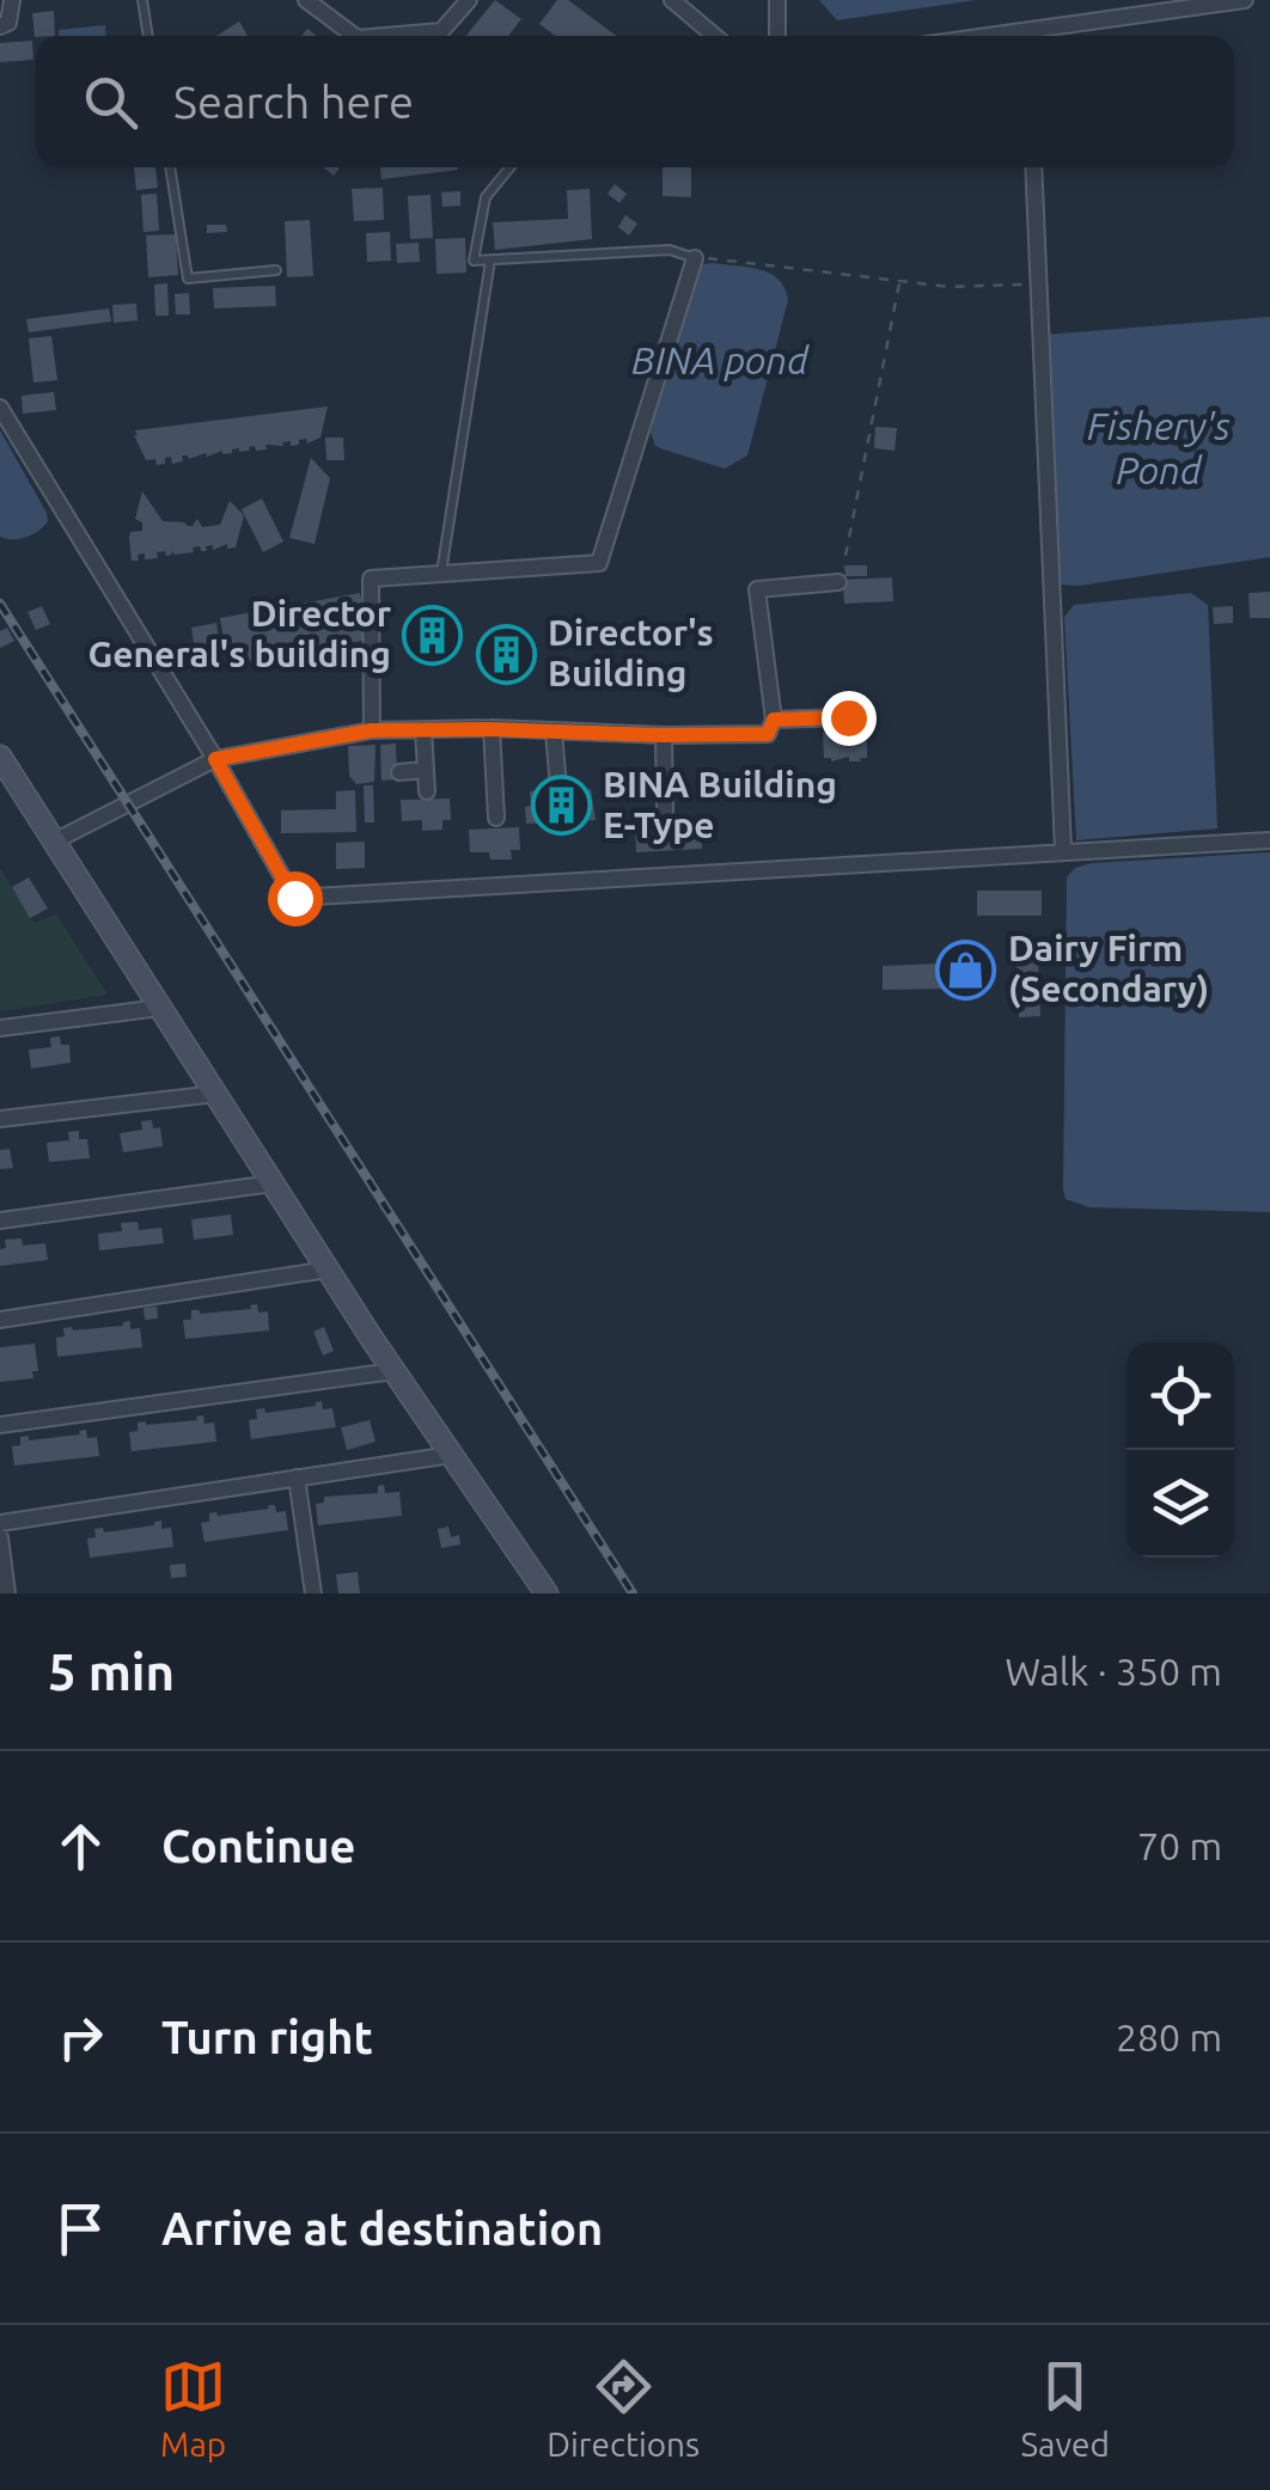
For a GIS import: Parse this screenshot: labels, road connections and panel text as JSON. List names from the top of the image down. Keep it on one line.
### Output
{"water":["BINA pond","Fishery's Pond"],"places":{"building":["Director General's building","Director's Building","BINA Building E-Type"],"shop":["Dairy Firm (Secondary)"]},"page":{"search":"Search here","heading":["5 min","Walk · 350 m"],"list":[["Continue","70 m"],["Turn right","280 m"],"Arrive at destination"],"nav":["Map","Directions","Saved"]}}
